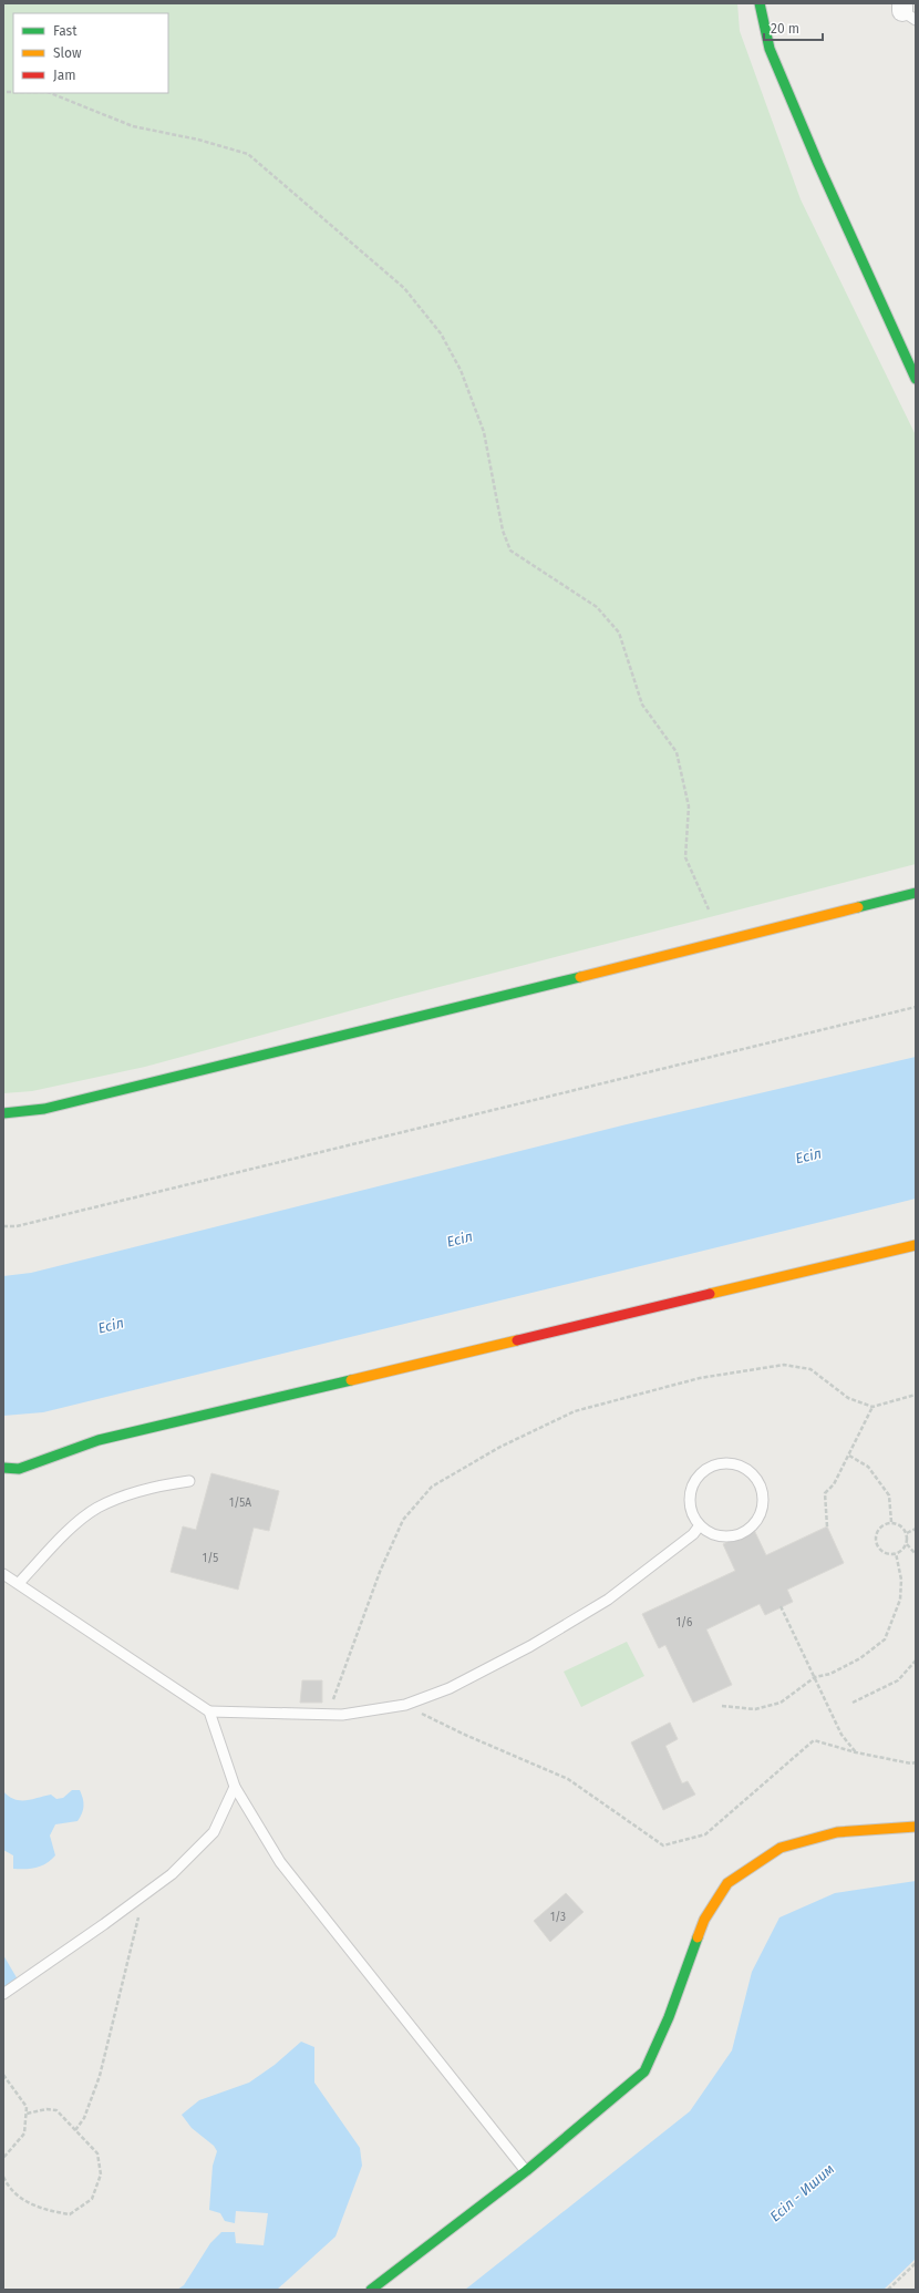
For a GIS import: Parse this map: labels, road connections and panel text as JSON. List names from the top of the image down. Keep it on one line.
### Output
{"water":["Есіл","Есіл - Ишим"],"house_numbers":["1/5А","1/5","1/6","1/3"],"legend":["Fast","Slow","Jam"],"scale_bar":"20 m"}
